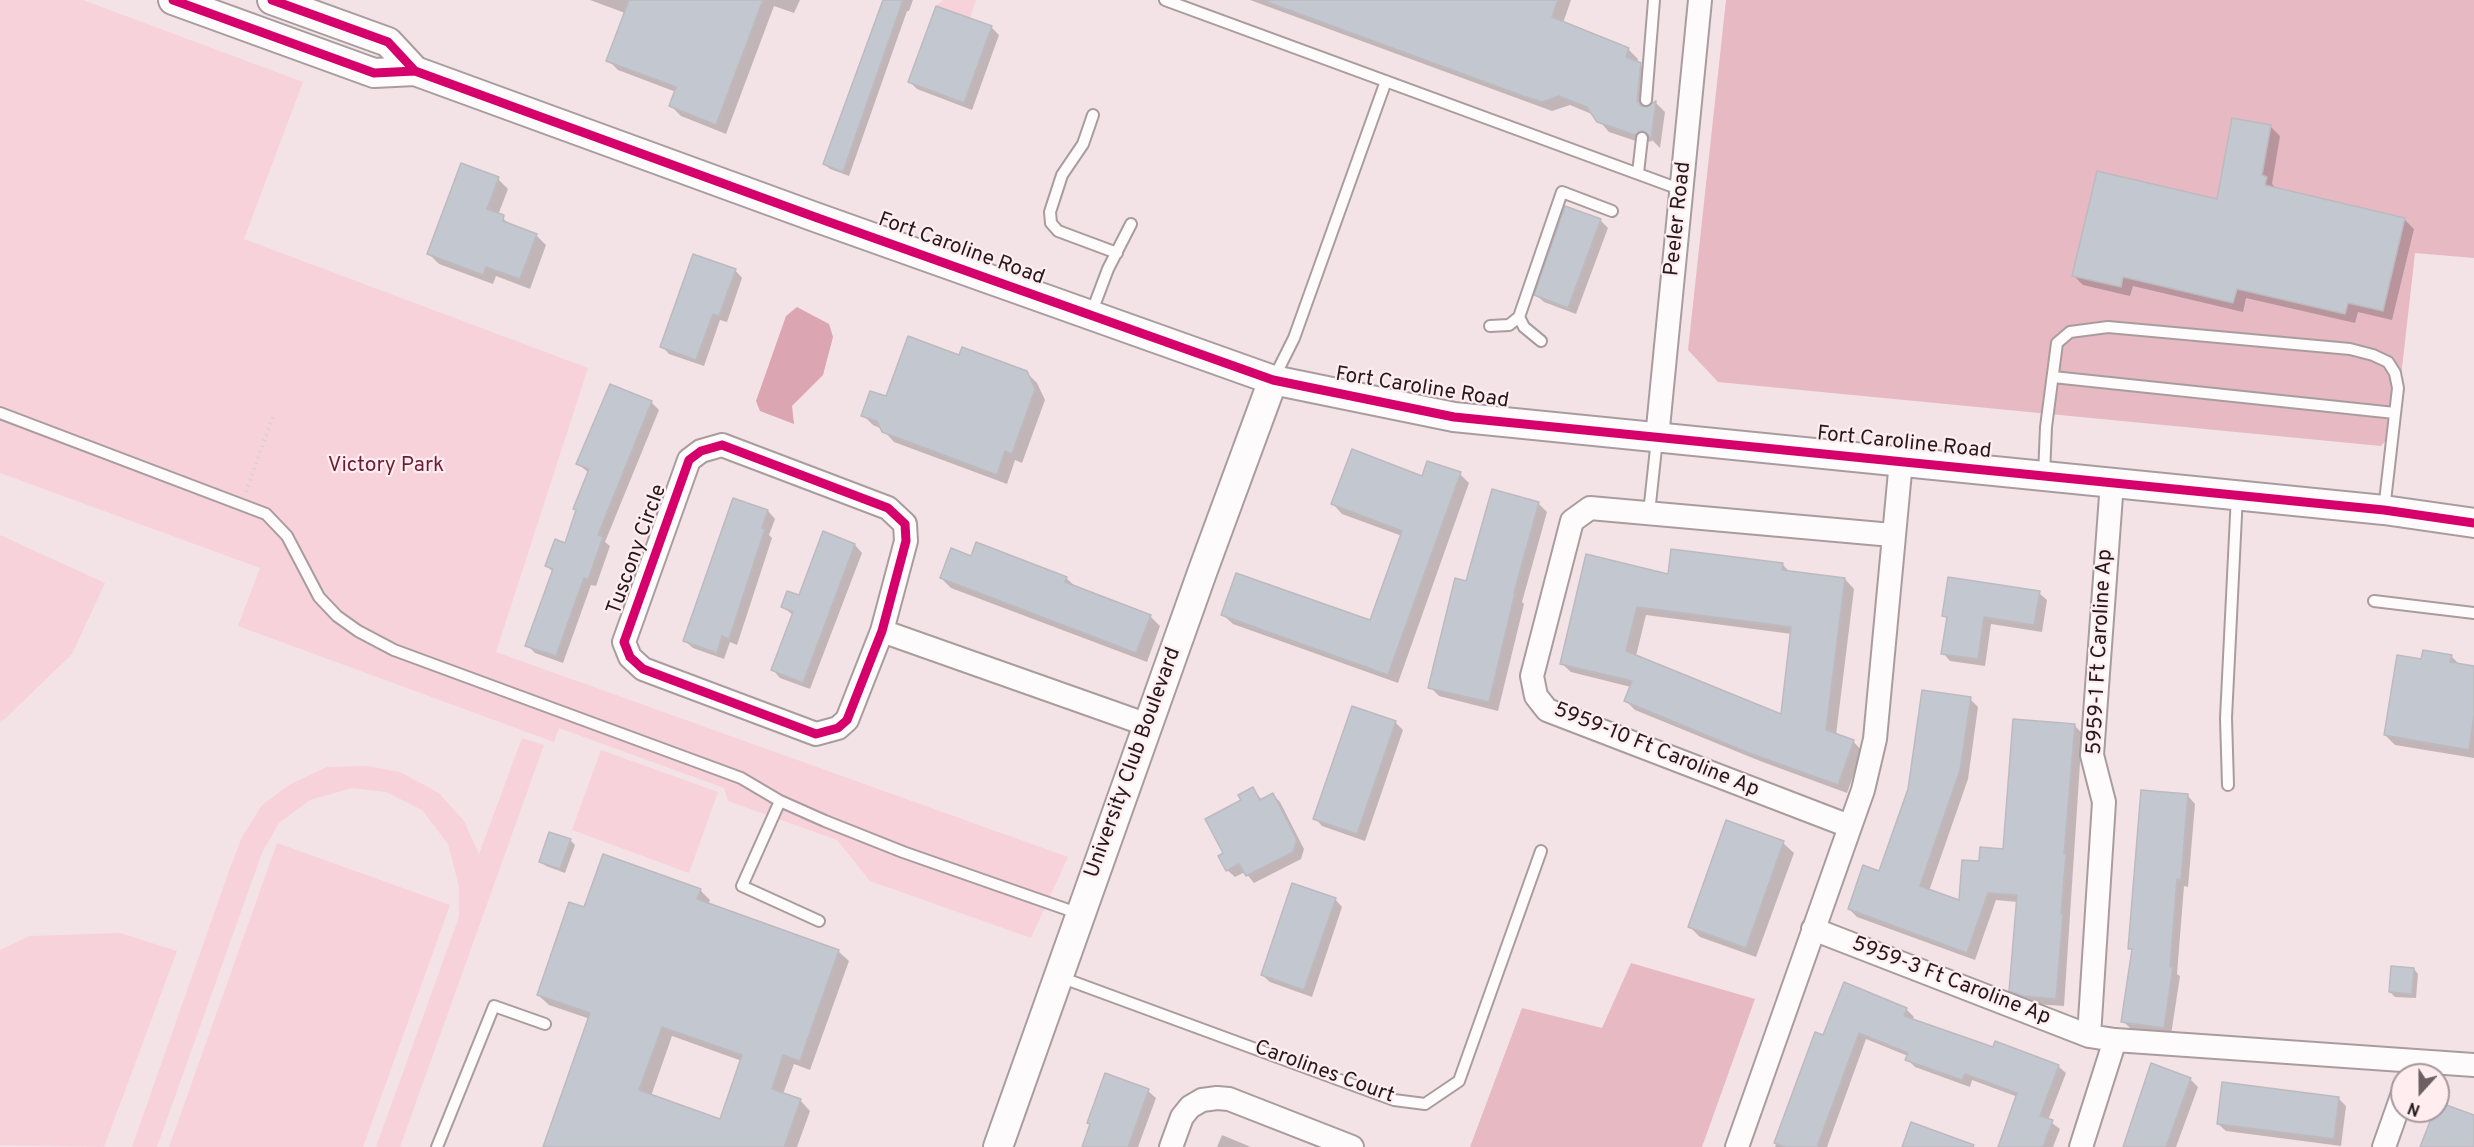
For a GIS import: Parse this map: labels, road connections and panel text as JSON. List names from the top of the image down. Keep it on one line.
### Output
{"streets":{"street":["Peeler Road","Fort Caroline Road","Tuscony Circle","5959-1 Ft Caroline Ap","5959-10 Ft Caroline Ap","University Club Boulevard","5959-3 Ft Caroline Ap"],"lane":["Carolines Court"]},"crossings":[["Peeler Road","Fort Caroline Road"],["Fort Caroline Road","5959-1 Ft Caroline Ap"],["Fort Caroline Road","University Club Boulevard"],["5959-1 Ft Caroline Ap","5959-3 Ft Caroline Ap"],["University Club Boulevard","Carolines Court"]],"parks":["Victory Park"],"north":"bottom"}
